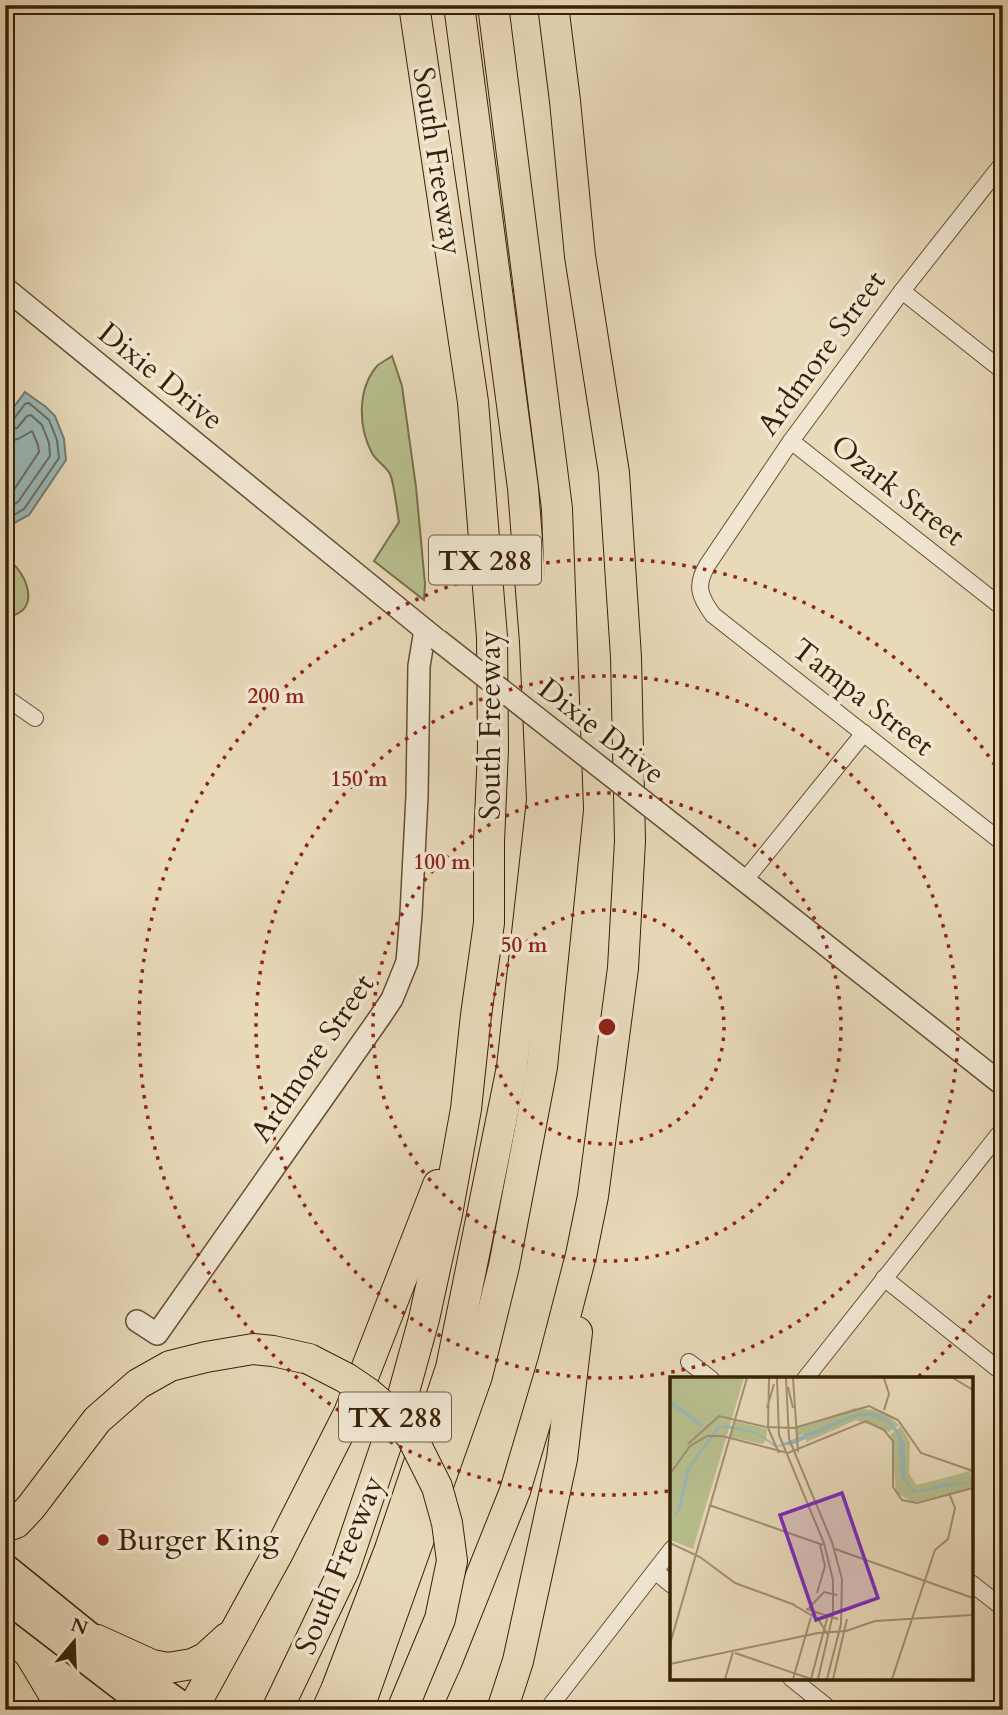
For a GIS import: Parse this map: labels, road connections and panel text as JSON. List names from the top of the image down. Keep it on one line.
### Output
{"streets":{"highway":["South Freeway","TX 288"],"street":["Ardmore Street","Dixie Drive","Ozark Street","Tampa Street"]},"crossings":[["Ardmore Street","Dixie Drive"],["Ardmore Street","Ozark Street"],["Ardmore Street","Tampa Street"]],"places":["Burger King"],"north":"top","rings":["200 m","150 m","100 m","50 m"]}
